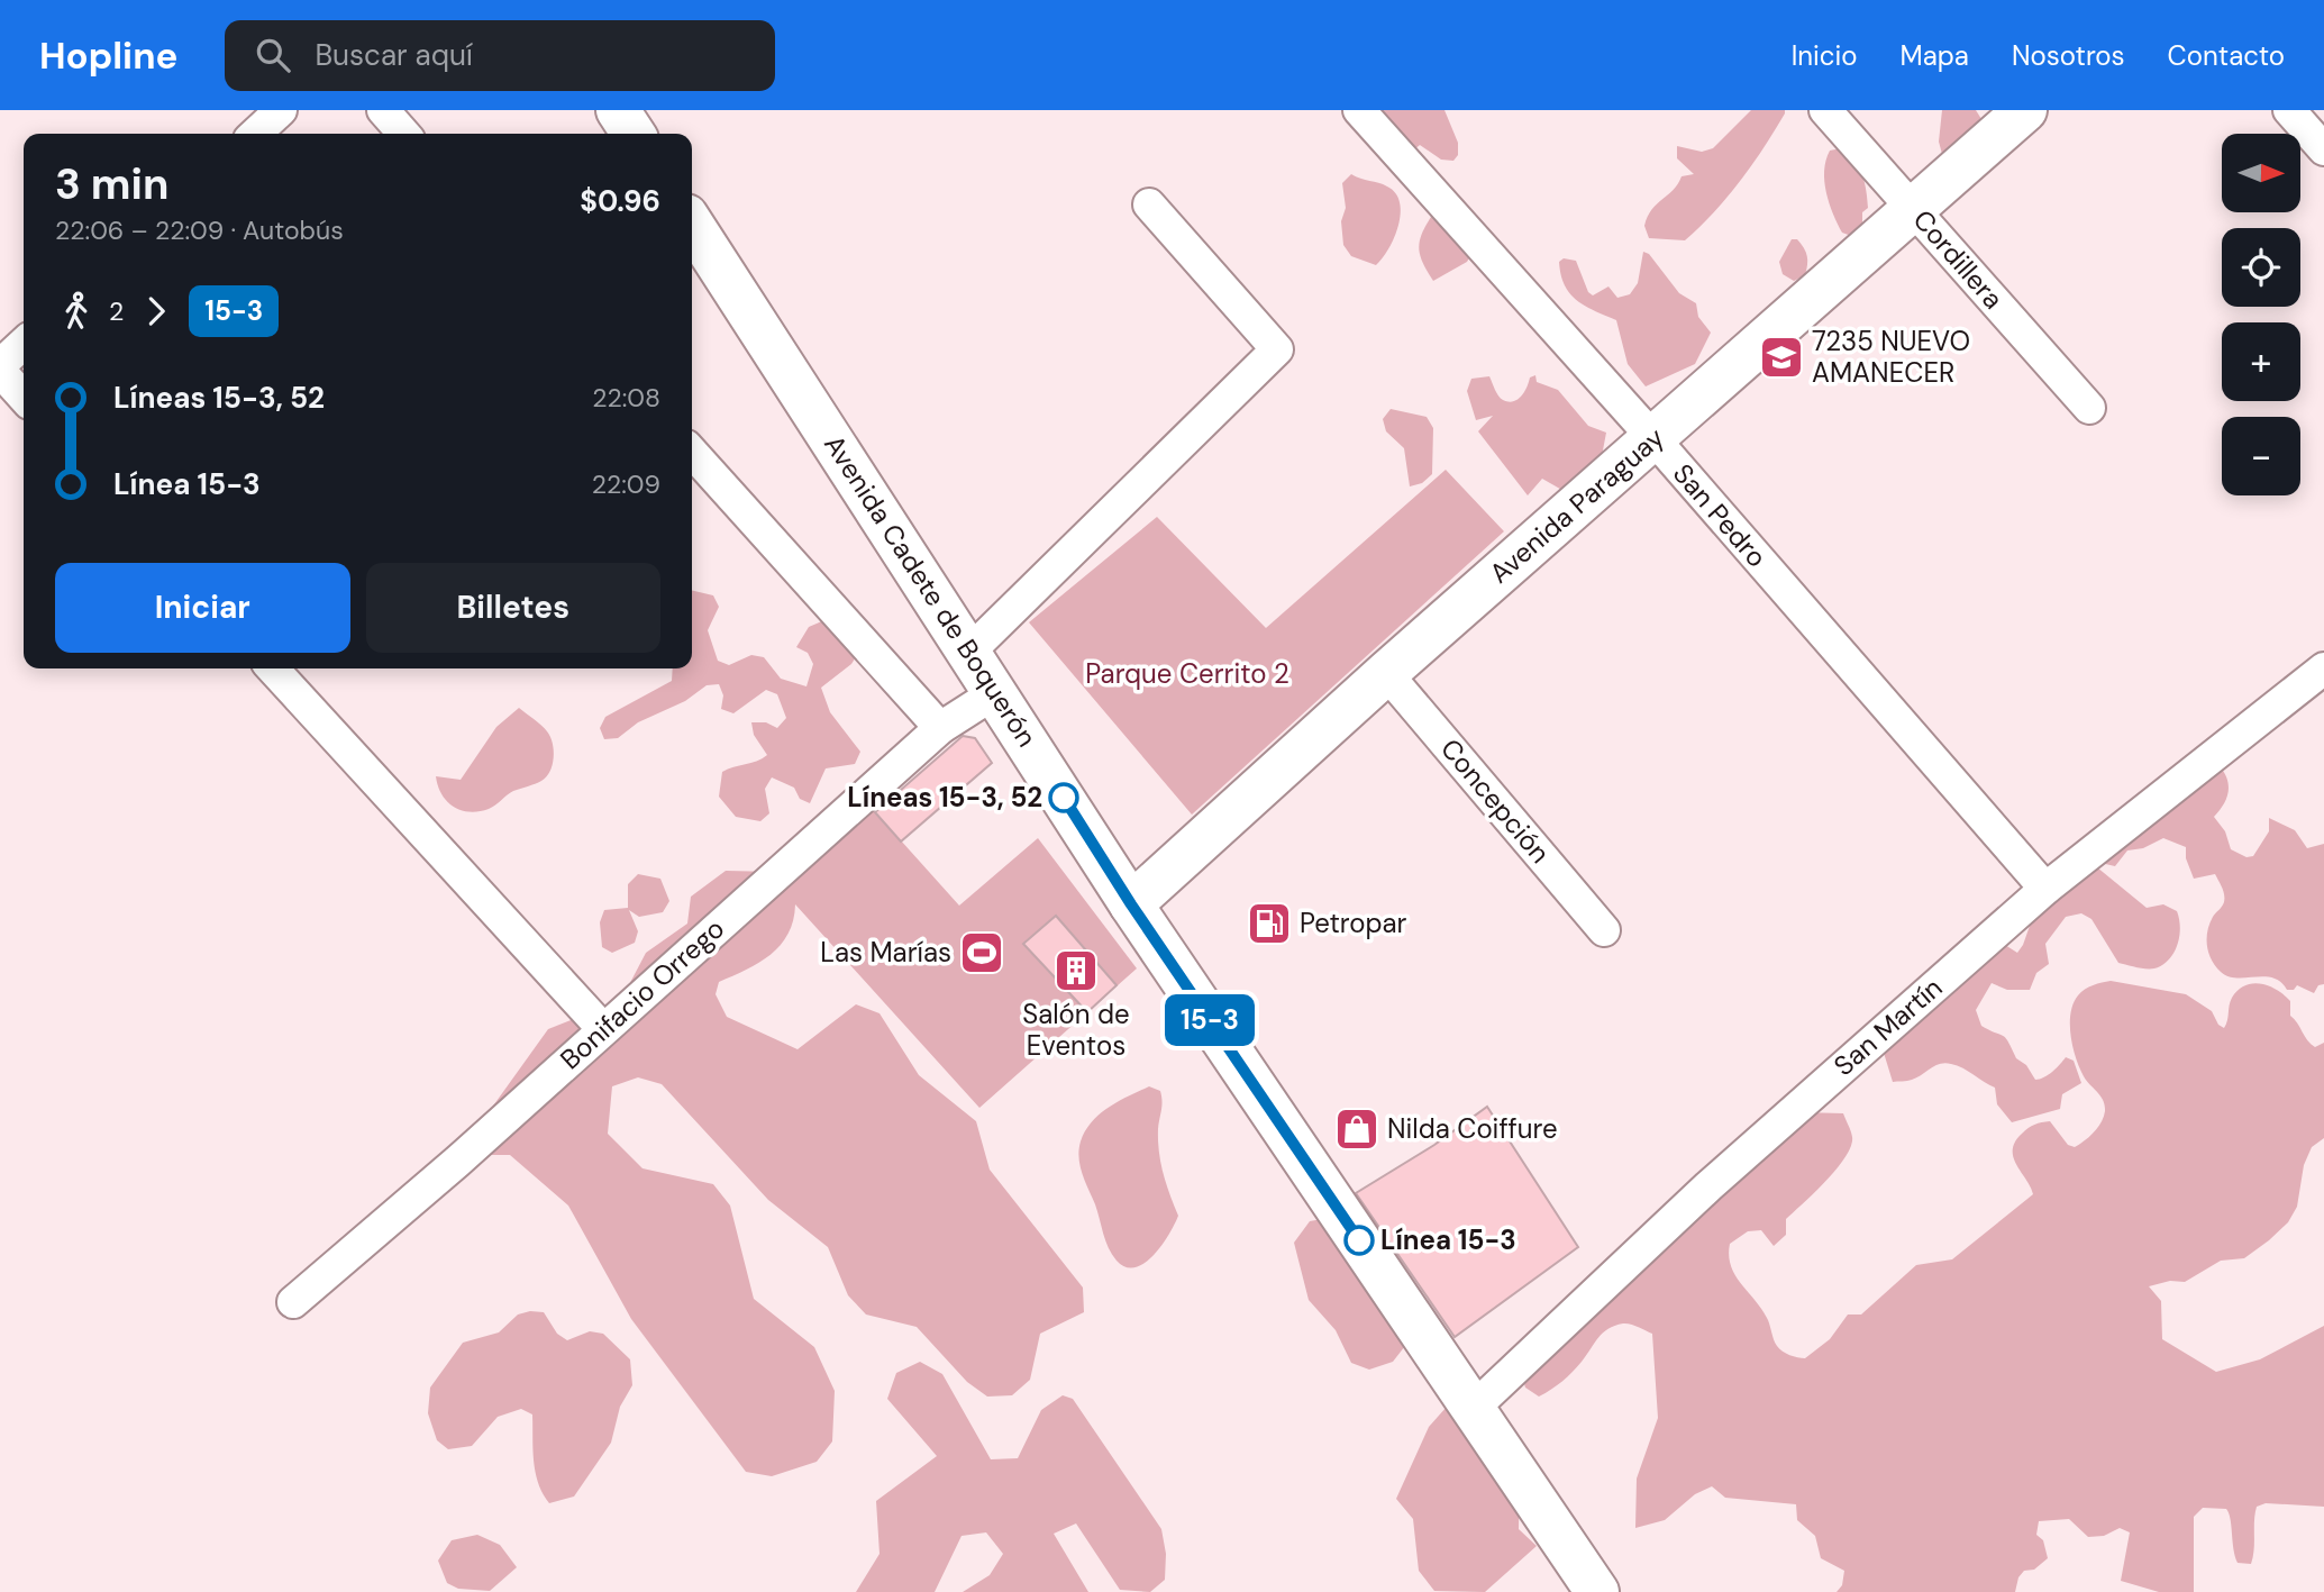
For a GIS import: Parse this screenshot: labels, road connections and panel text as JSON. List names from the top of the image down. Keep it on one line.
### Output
{"streets":{"main road":["Avenida Paraguay","Avenida Cadete de Boquerón"],"street":["Cordillera","San Pedro","Concepción","Bonifacio Orrego","San Martín"]},"crossings":[["Cordillera","Avenida Paraguay"],["Avenida Paraguay","San Pedro"],["Avenida Paraguay","Avenida Cadete de Boquerón"],["Avenida Paraguay","Concepción"],["San Pedro","San Martín"],["Avenida Cadete de Boquerón","Bonifacio Orrego"],["Avenida Cadete de Boquerón","San Martín"]],"parks":["Parque Cerrito 2"],"places":{"school or university":["7235 NUEVO AMANECER"],"other":["Líneas 15-3, 52","Línea 15-3"],"fuel station":["Petropar"],"sports":["Las Marías"],"building":["Salón de Eventos"],"shop":["Nilda Coiffure"]},"lines":["bus line 15-3"],"north":"right","page":{"header":"Hopline","search":"Buscar aquí","nav":["Inicio","Mapa","Nosotros","Contacto"],"on_map":"15-3","map_buttons":["+","−"],"heading":["3 min","22:06 – 22:09 · Autobús","$0.96"],"legs":["2","15-3"],"list":[{"name":"Líneas 15-3, 52","value":"22:08"},{"name":"Línea 15-3","value":"22:09"}],"buttons":["Iniciar","Billetes"]}}
